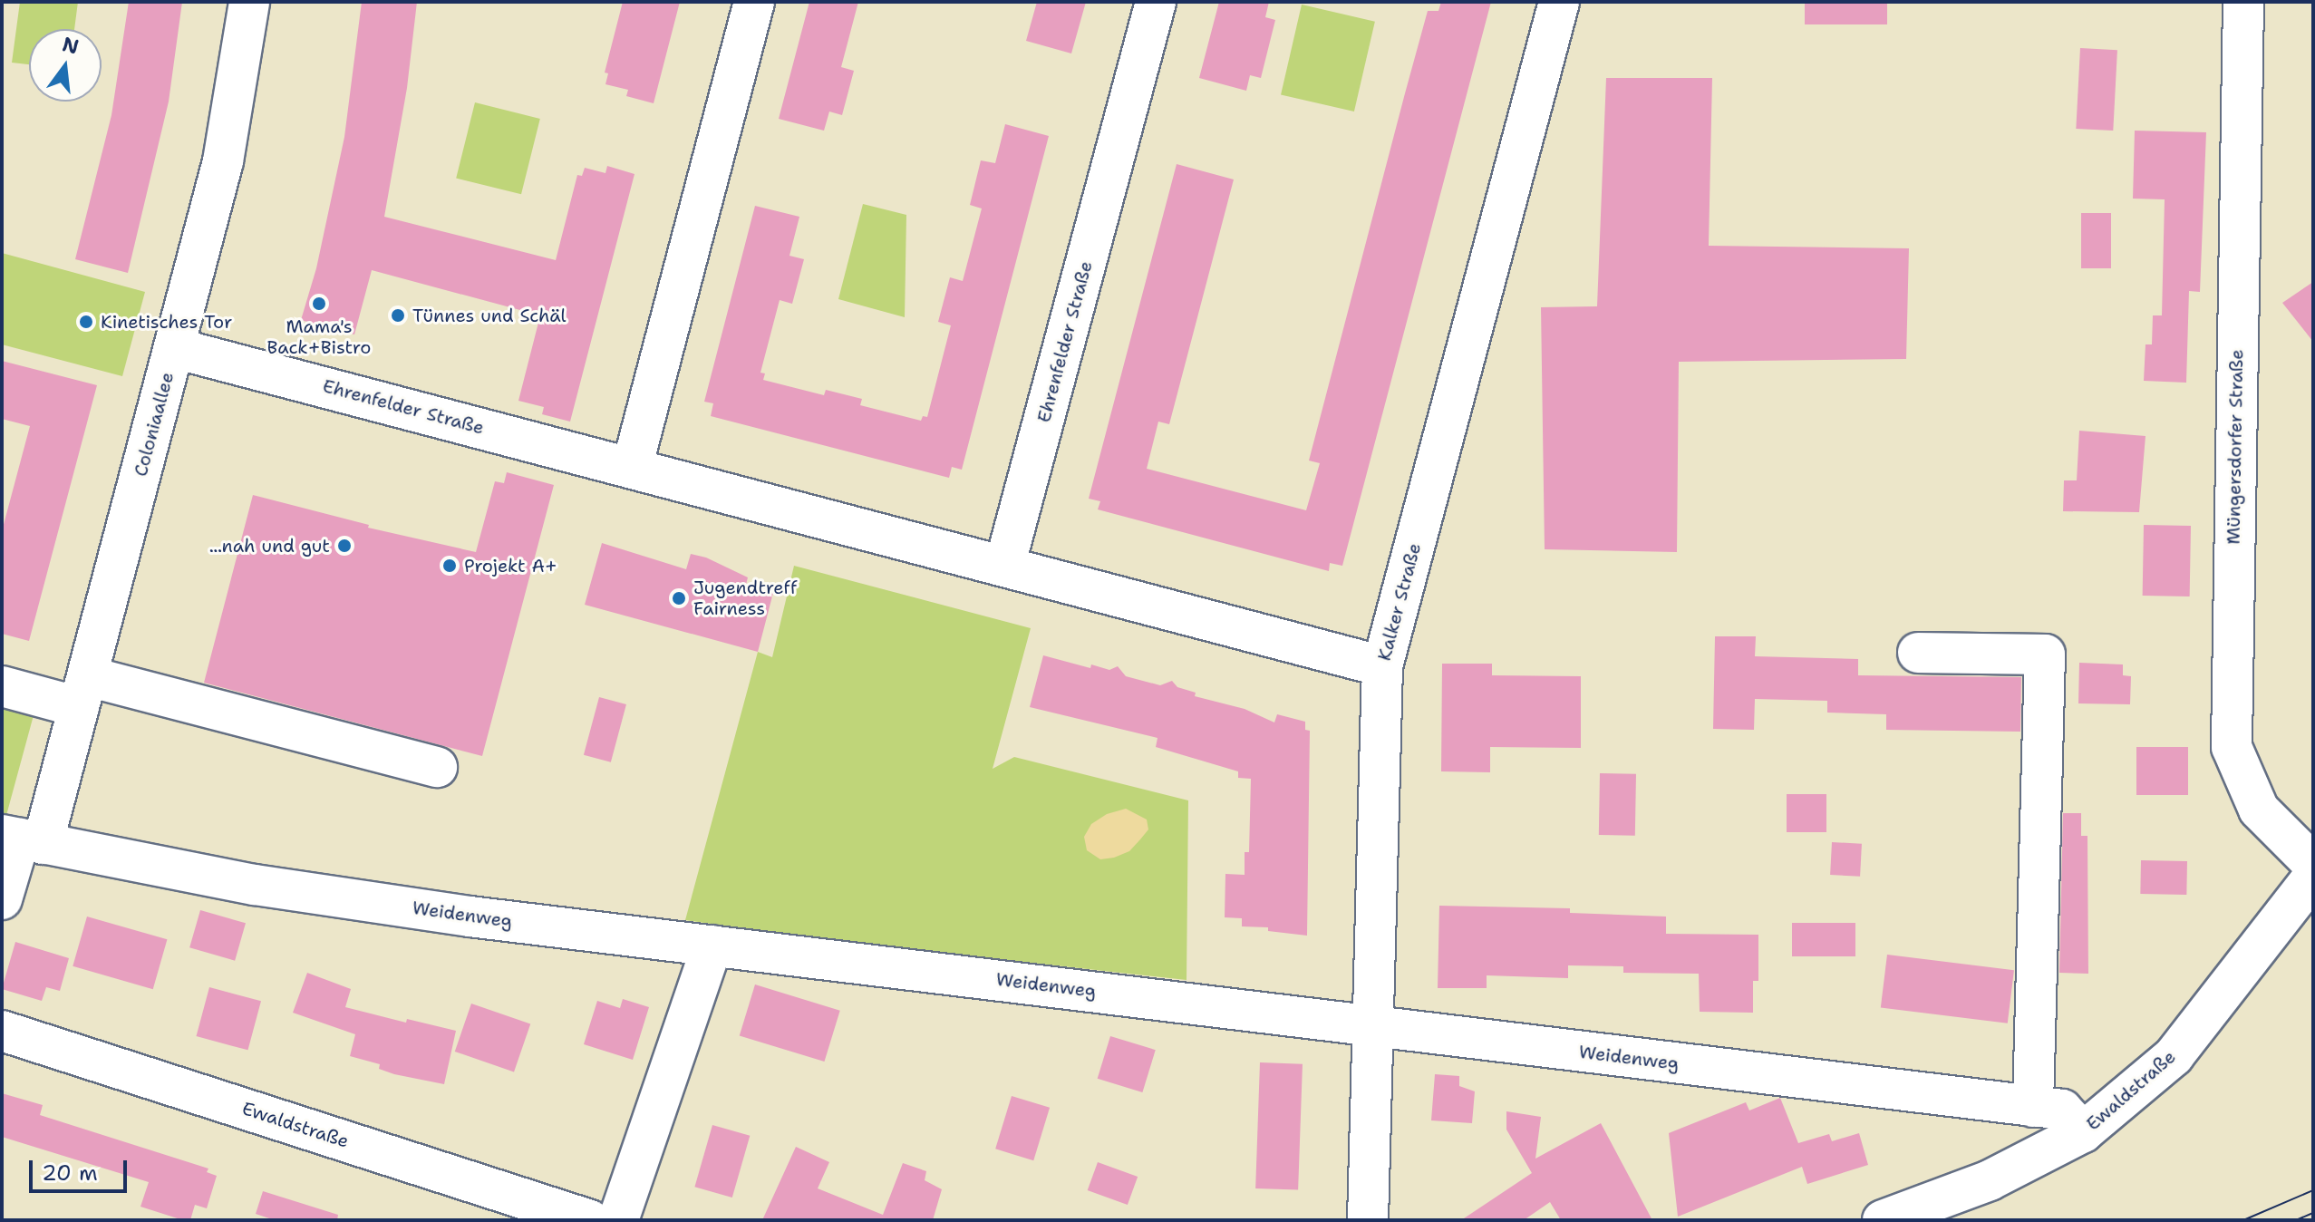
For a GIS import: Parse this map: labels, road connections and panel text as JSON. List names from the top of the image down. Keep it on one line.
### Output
{"streets":{"street":["Ehrenfelder Straße","Coloniaallee","Müngersdorfer Straße","Kalker Straße","Weidenweg","Ewaldstraße"]},"crossings":[["Ehrenfelder Straße","Coloniaallee"],["Ehrenfelder Straße","Kalker Straße"],["Coloniaallee","Weidenweg"],["Kalker Straße","Weidenweg"],["Weidenweg","Ewaldstraße"]],"places":["Mama's Back+Bistro","Tünnes und Schäl","Kinetisches Tor","...nah und gut","Projekt A+","Jugendtreff Fairness"],"scale_bar":"20 m","north":"top"}
